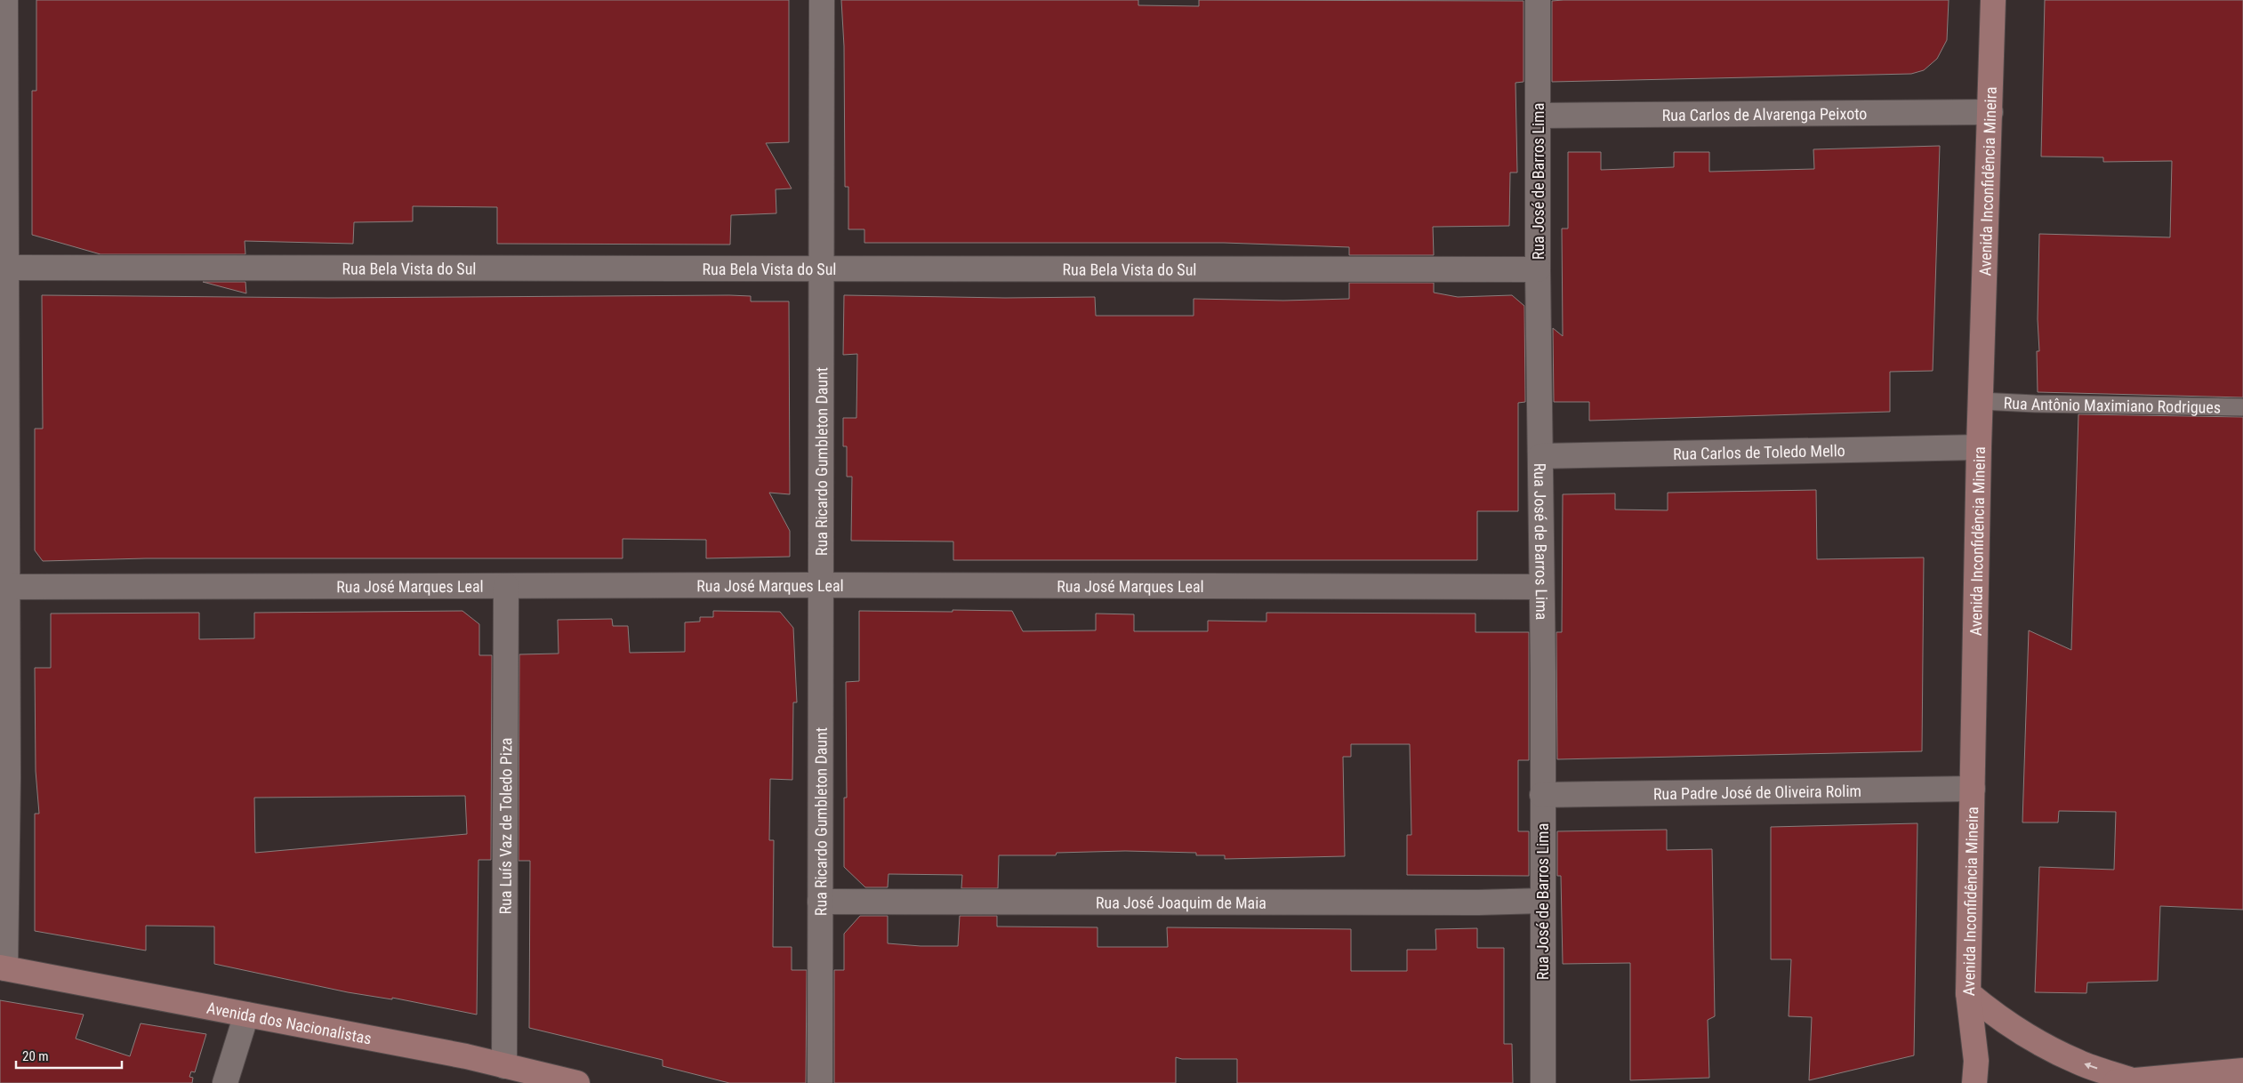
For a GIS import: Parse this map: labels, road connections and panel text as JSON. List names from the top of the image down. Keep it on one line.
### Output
{"streets":{"street":["Rua Carlos de Alvarenga Peixoto","Rua José de Barros Lima","Avenida Inconfidência Mineira","Rua Bela Vista do Sul","Rua Carlos de Toledo Mello","Rua Ricardo Gumbleton Daunt","Rua José Marques Leal","Rua Padre José de Oliveira Rolim","Rua Luís Vaz de Toledo Piza","Rua José Joaquim de Maia","Avenida dos Nacionalistas"],"lane":["Rua Antônio Maximiano Rodrigues"]},"crossings":[["Rua Carlos de Alvarenga Peixoto","Rua José de Barros Lima"],["Rua Carlos de Alvarenga Peixoto","Avenida Inconfidência Mineira"],["Rua José de Barros Lima","Rua Bela Vista do Sul"],["Rua José de Barros Lima","Rua Carlos de Toledo Mello"],["Rua José de Barros Lima","Rua José Marques Leal"],["Rua José de Barros Lima","Rua Padre José de Oliveira Rolim"],["Rua José de Barros Lima","Rua José Joaquim de Maia"],["Avenida Inconfidência Mineira","Rua Antônio Maximiano Rodrigues"],["Avenida Inconfidência Mineira","Rua Carlos de Toledo Mello"],["Avenida Inconfidência Mineira","Rua Padre José de Oliveira Rolim"],["Rua Bela Vista do Sul","Rua Ricardo Gumbleton Daunt"],["Rua Ricardo Gumbleton Daunt","Rua José Marques Leal"],["Rua Ricardo Gumbleton Daunt","Rua José Joaquim de Maia"],["Rua José Marques Leal","Rua Luís Vaz de Toledo Piza"],["Rua Luís Vaz de Toledo Piza","Avenida dos Nacionalistas"]],"scale_bar":"20 m"}
